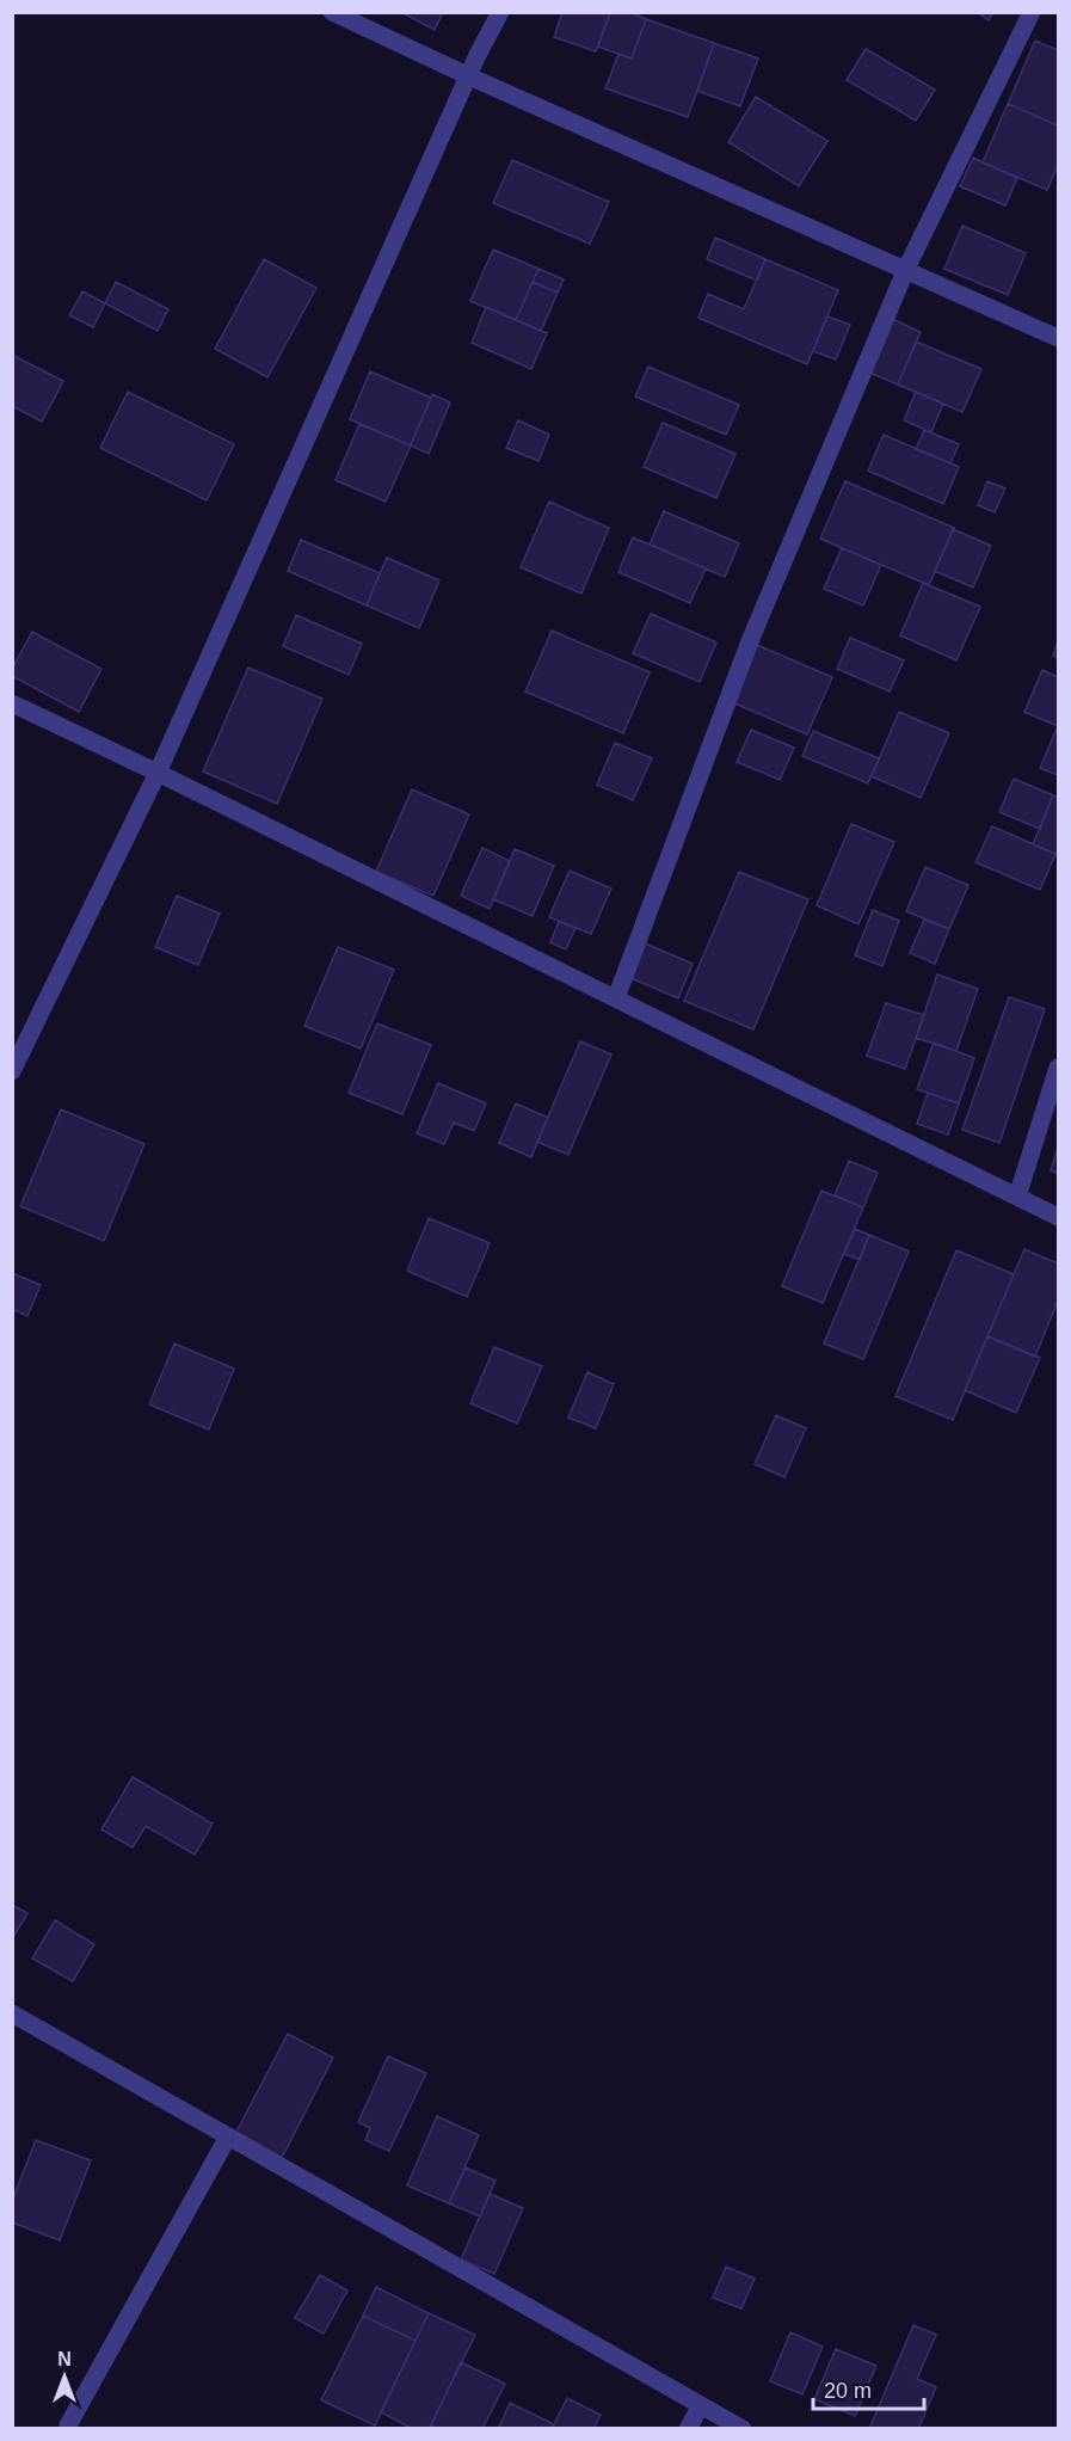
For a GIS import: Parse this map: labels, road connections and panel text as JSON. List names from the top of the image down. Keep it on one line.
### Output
{"scale_bar":"20 m","north":"top"}
